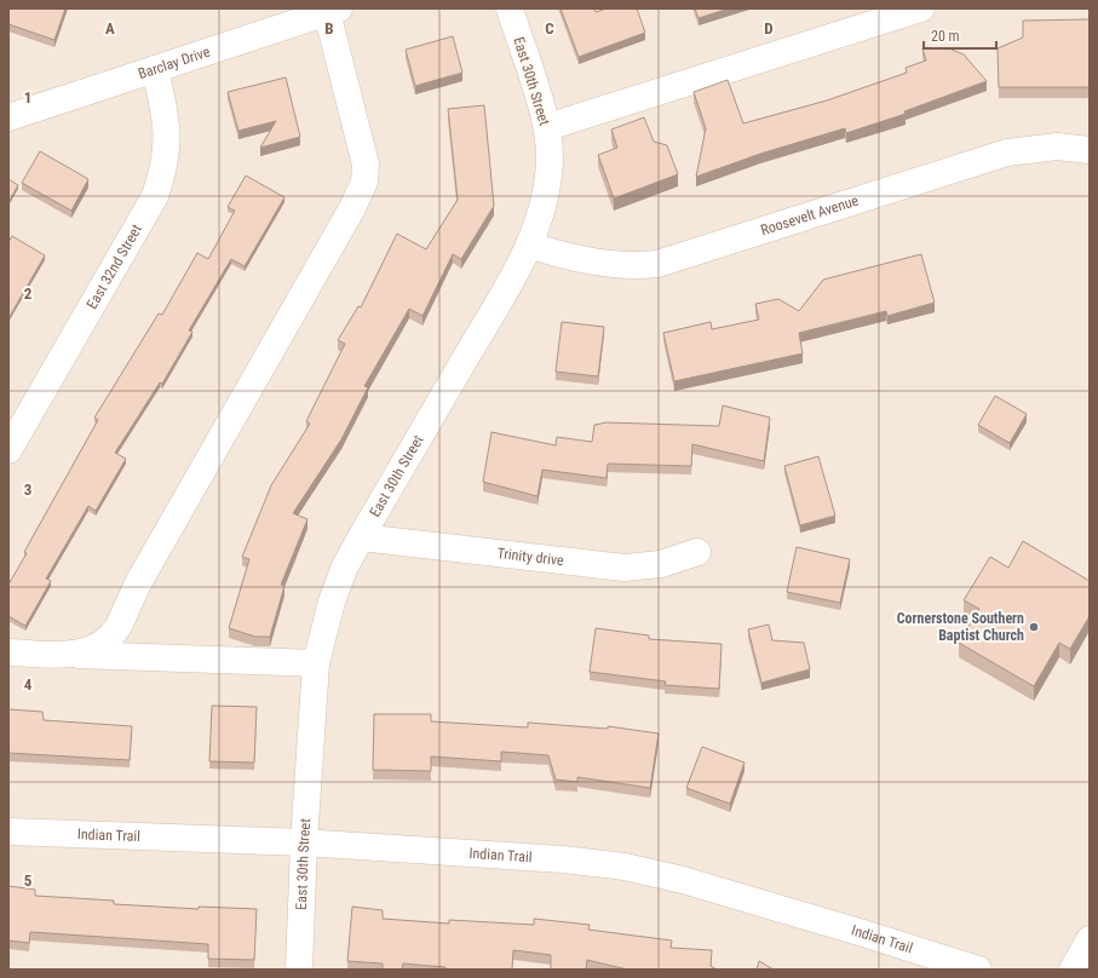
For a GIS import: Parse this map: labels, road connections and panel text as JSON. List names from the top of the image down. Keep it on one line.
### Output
{"streets":{"street":["Barclay Drive","East 30th Street","Roosevelt Avenue","East 32nd Street","Trinity drive","Indian Trail"]},"crossings":[["Barclay Drive","East 32nd Street"],["East 30th Street","Roosevelt Avenue"],["East 30th Street","Trinity drive"],["East 30th Street","Indian Trail"]],"places":["Cornerstone Southern Baptist Church"],"scale_bar":"20 m","grid":{"columns":["A","B","C","D"],"rows":["1","2","3","4","5"]}}
